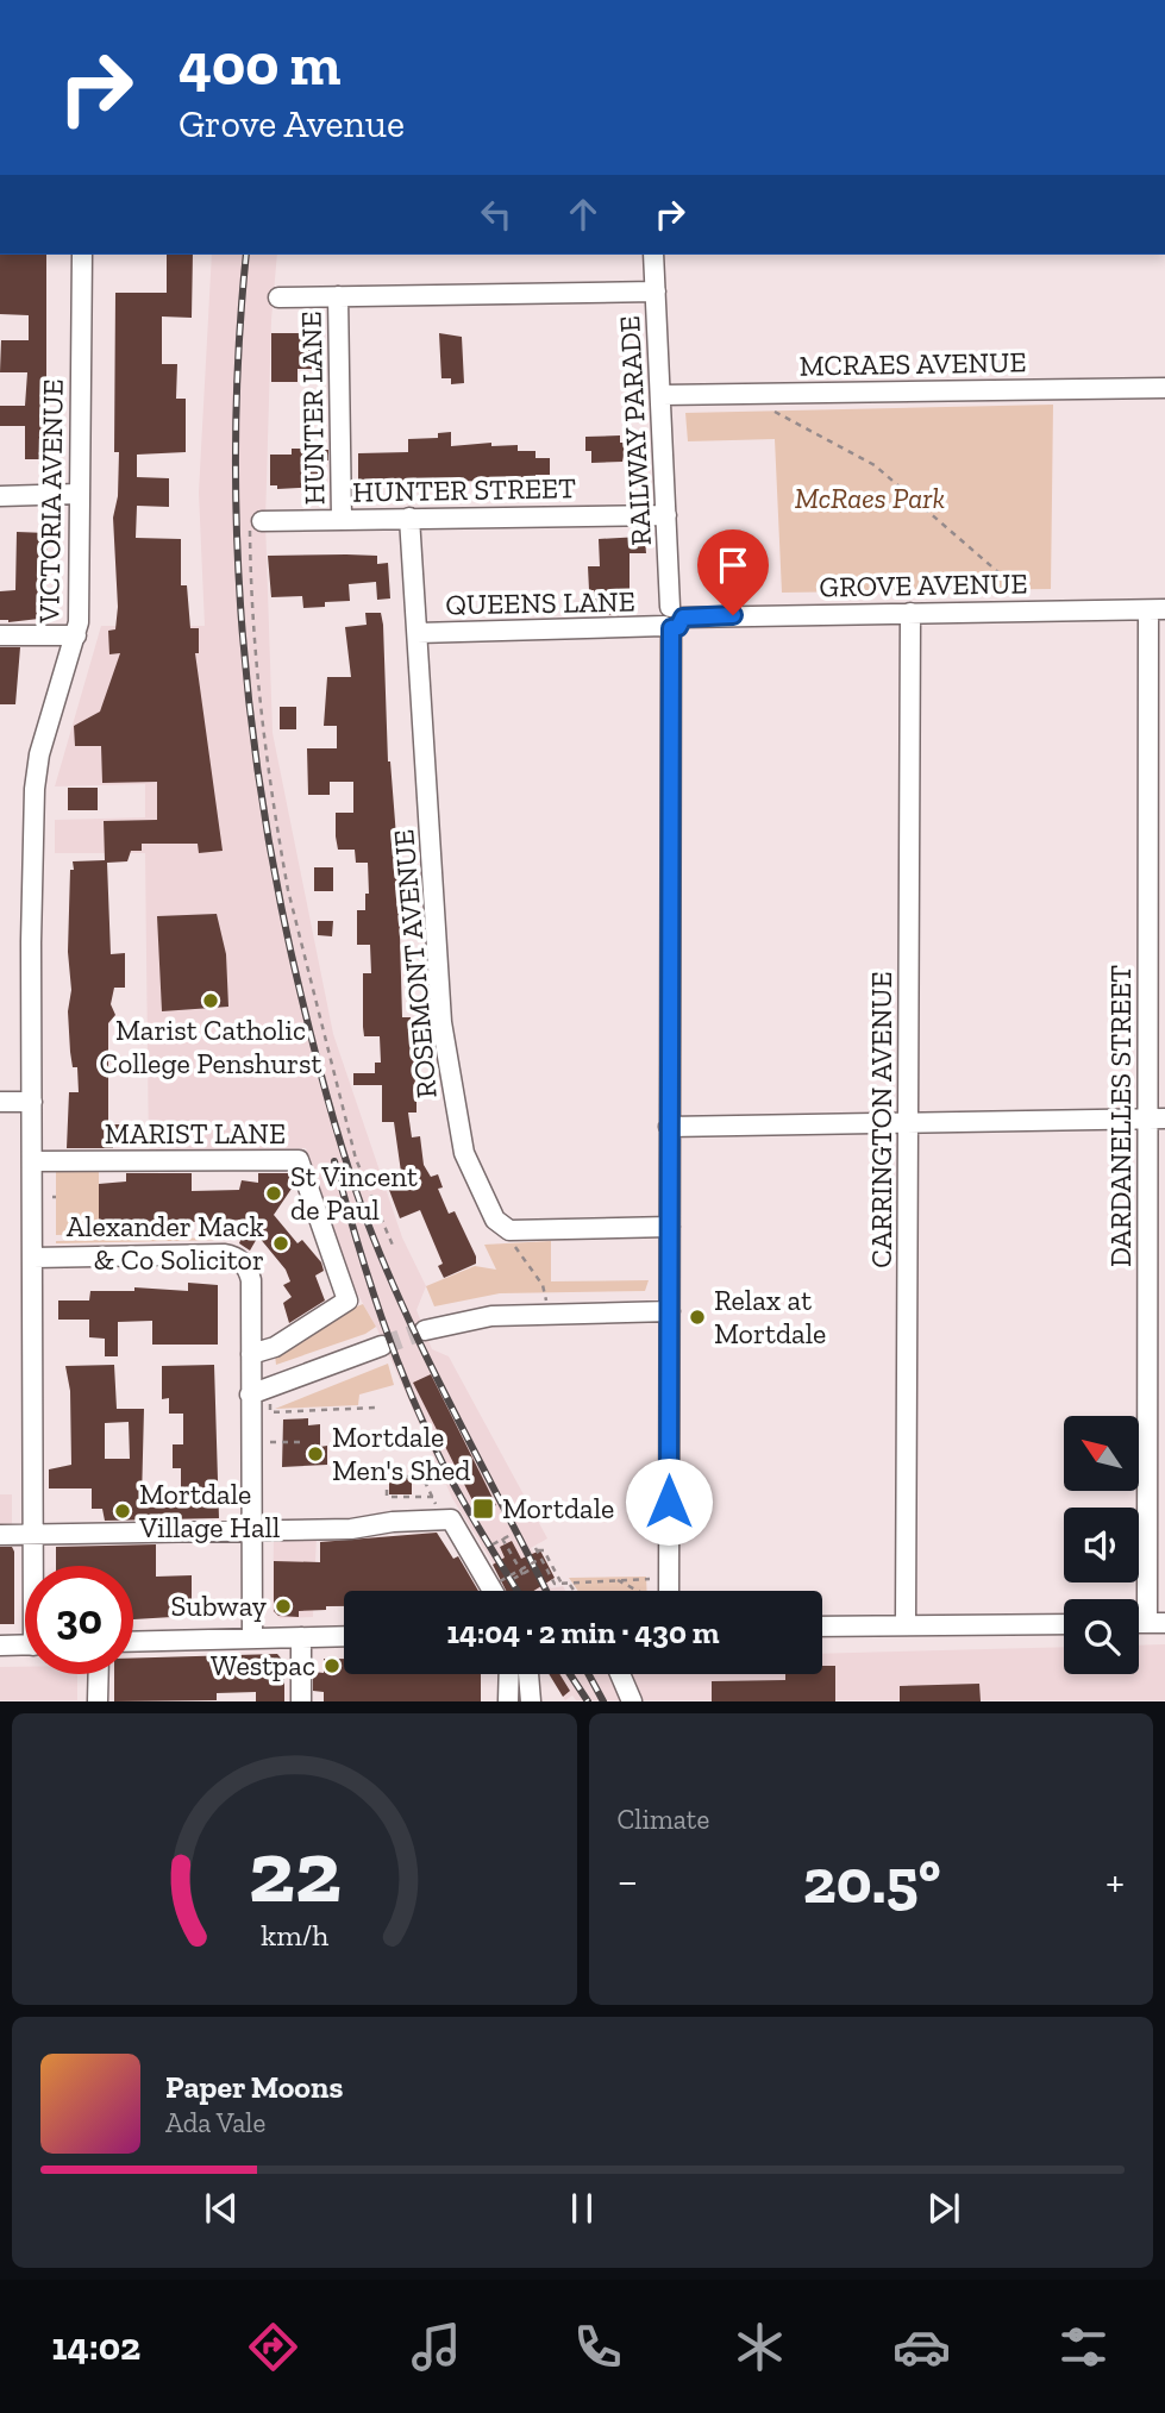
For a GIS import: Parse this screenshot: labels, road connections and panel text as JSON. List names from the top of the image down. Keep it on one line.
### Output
{"streets":{"street":["MCRAES AVENUE","HUNTER LANE","RAILWAY PARADE","HUNTER STREET","VICTORIA AVENUE","GROVE AVENUE","QUEENS LANE","ROSEMONT AVENUE","DARDANELLES STREET","CARRINGTON AVENUE","MARIST LANE"]},"crossings":[["MCRAES AVENUE","RAILWAY PARADE"],["HUNTER LANE","HUNTER STREET"],["RAILWAY PARADE","HUNTER STREET"],["RAILWAY PARADE","GROVE AVENUE"],["RAILWAY PARADE","QUEENS LANE"],["RAILWAY PARADE","ROSEMONT AVENUE"],["HUNTER STREET","ROSEMONT AVENUE"],["VICTORIA AVENUE","MARIST LANE"],["GROVE AVENUE","QUEENS LANE"],["GROVE AVENUE","DARDANELLES STREET"],["GROVE AVENUE","CARRINGTON AVENUE"],["QUEENS LANE","ROSEMONT AVENUE"]],"parks":["McRaes Park"],"places":{"other":["Marist Catholic College Penshurst","St Vincent de Paul","Alexander Mack & Co Solicitor","Relax at Mortdale","Mortdale Men's Shed","Mortdale Village Hall","Subway","Westpac"],"transit":["Mortdale"]},"north":"top left","page":{"turn":["400 m","Grove Avenue"],"limit":"30","trip":"14:04 · 2 min · 430 m","tile":"Climate","heat":["−","20.5°","+"],"song":["Paper Moons","Ada Vale"],"tabs":"14:02","gauge":["22","km/h"]}}
